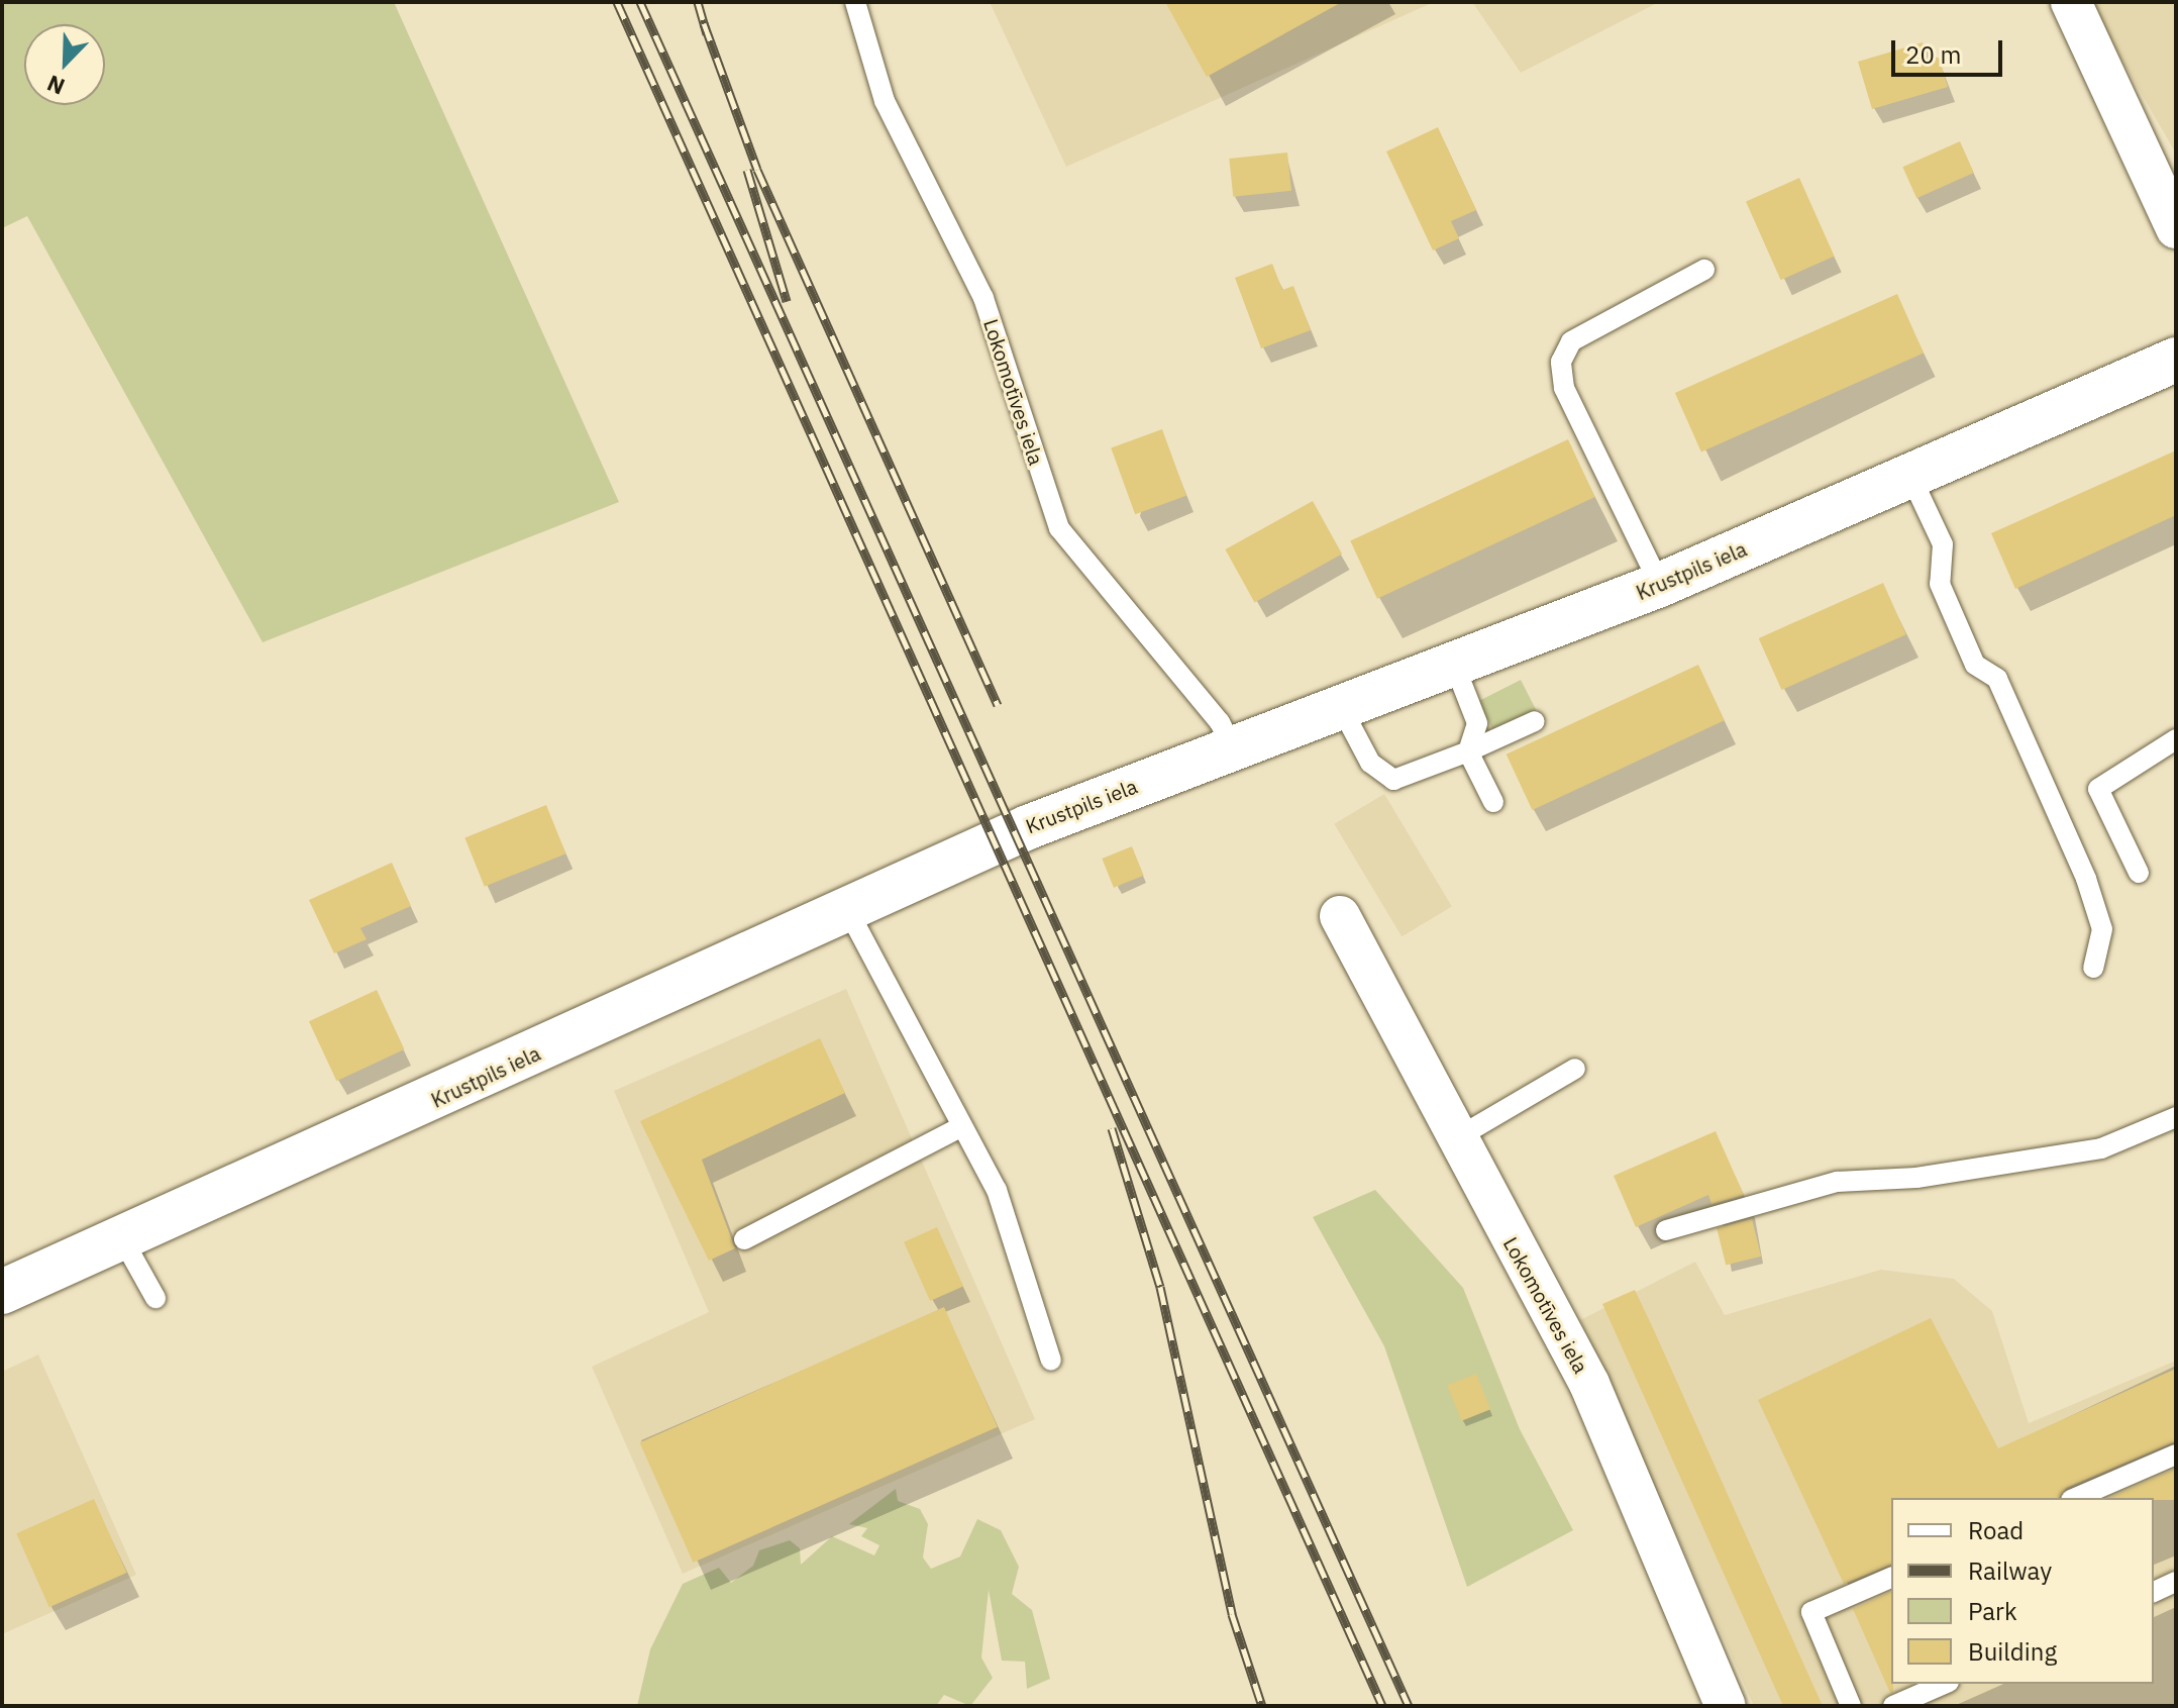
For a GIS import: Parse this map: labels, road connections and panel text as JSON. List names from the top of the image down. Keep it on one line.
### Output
{"streets":{"street":["Lokomotīves iela","Krustpils iela"]},"crossings":[["Lokomotīves iela","Krustpils iela"]],"legend":["Road","Railway","Park","Building"],"scale_bar":"20 m","north":"bottom left"}
